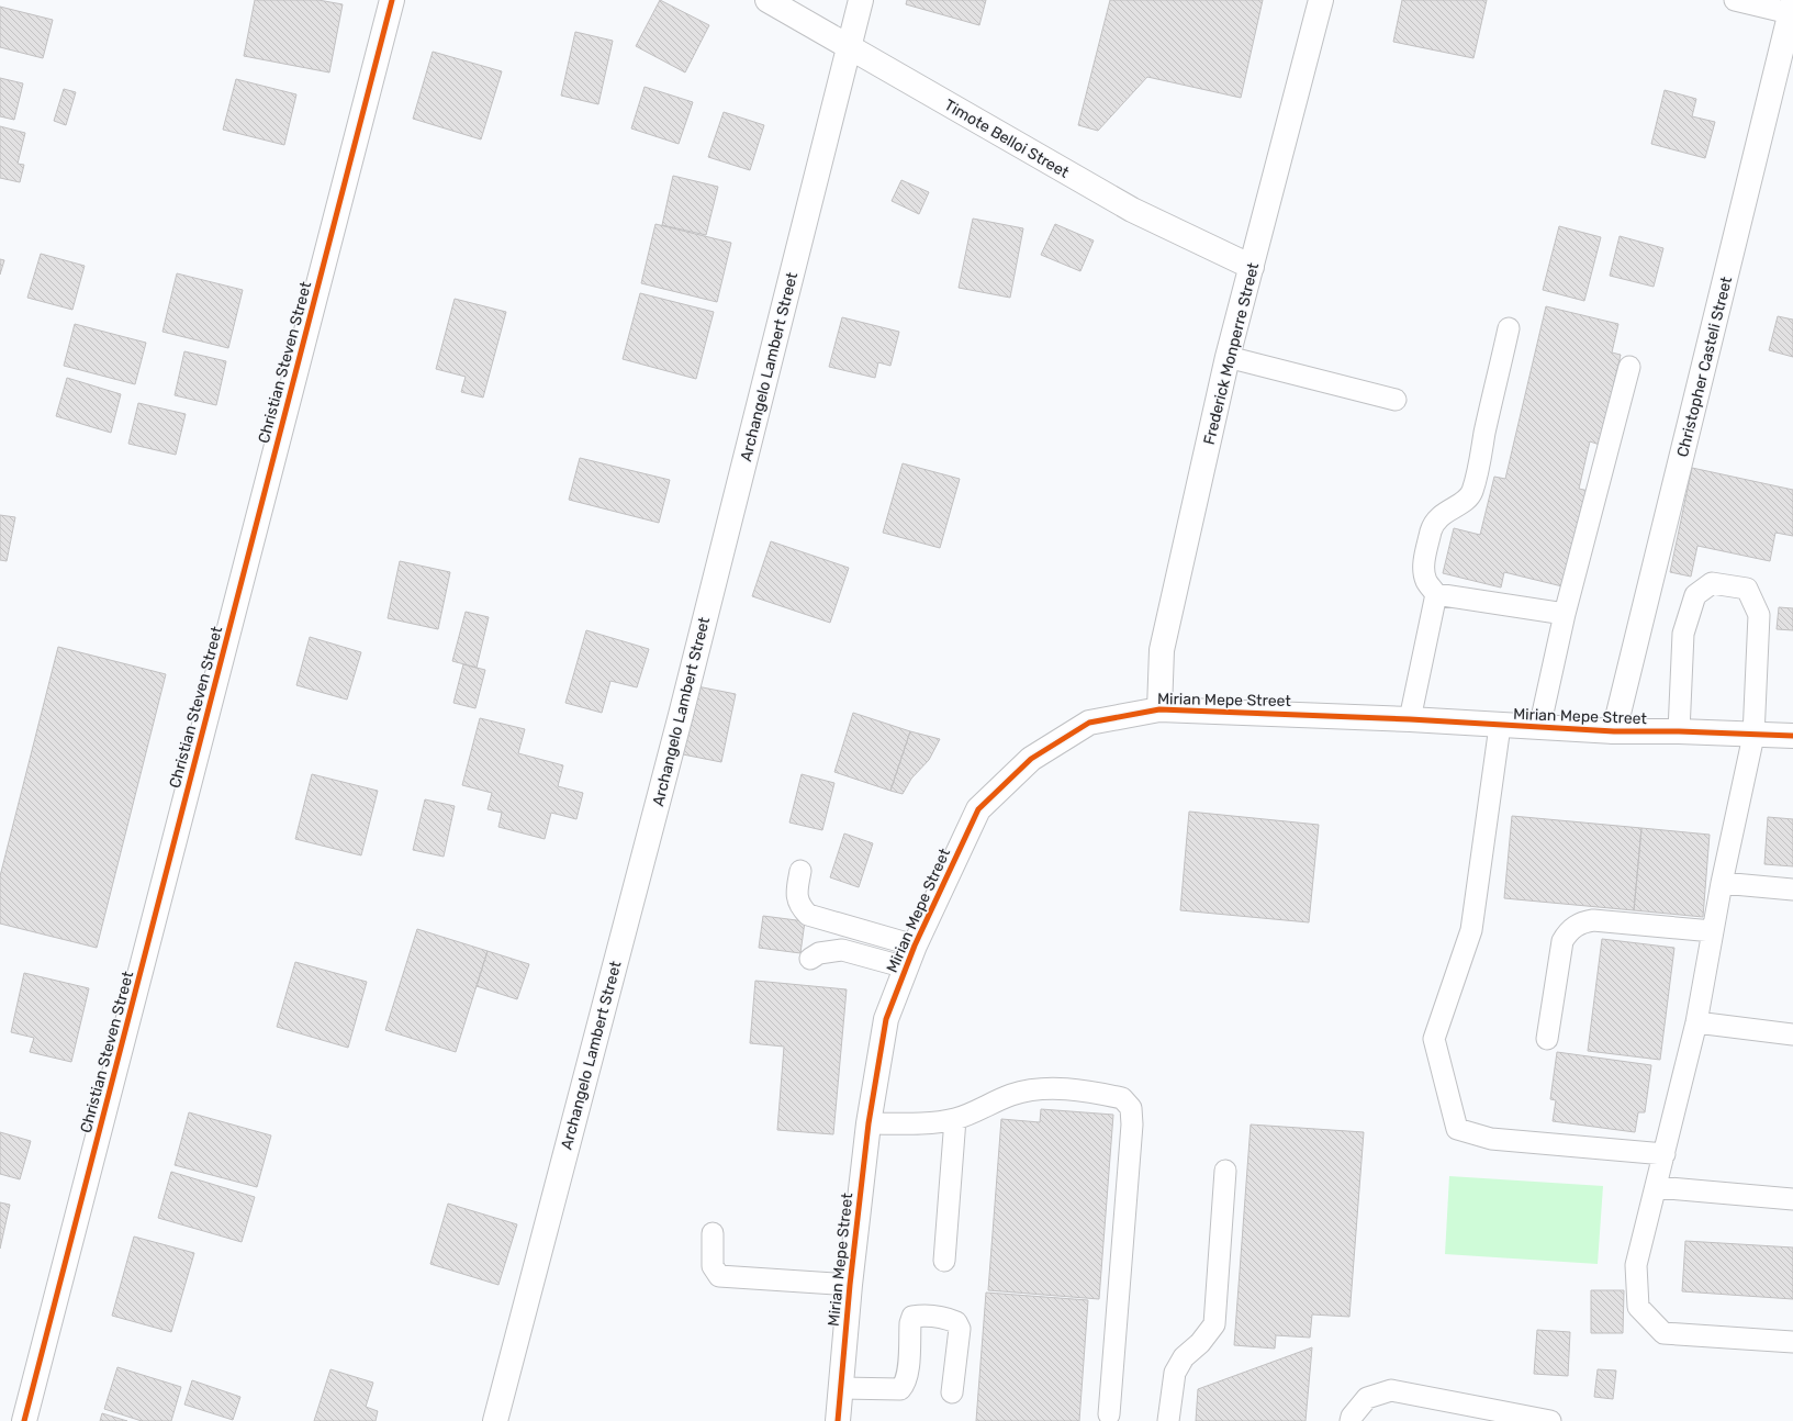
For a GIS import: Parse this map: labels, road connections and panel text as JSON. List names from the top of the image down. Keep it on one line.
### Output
{"streets":{"street":["Timote Belloi Street","Frederick Monperre Street","Christian Steven Street","Archangelo Lambert Street","Christopher Casteli Street","Mirian Mepe Street"]},"crossings":[["Timote Belloi Street","Frederick Monperre Street"],["Timote Belloi Street","Archangelo Lambert Street"],["Frederick Monperre Street","Mirian Mepe Street"],["Christopher Casteli Street","Mirian Mepe Street"]]}
